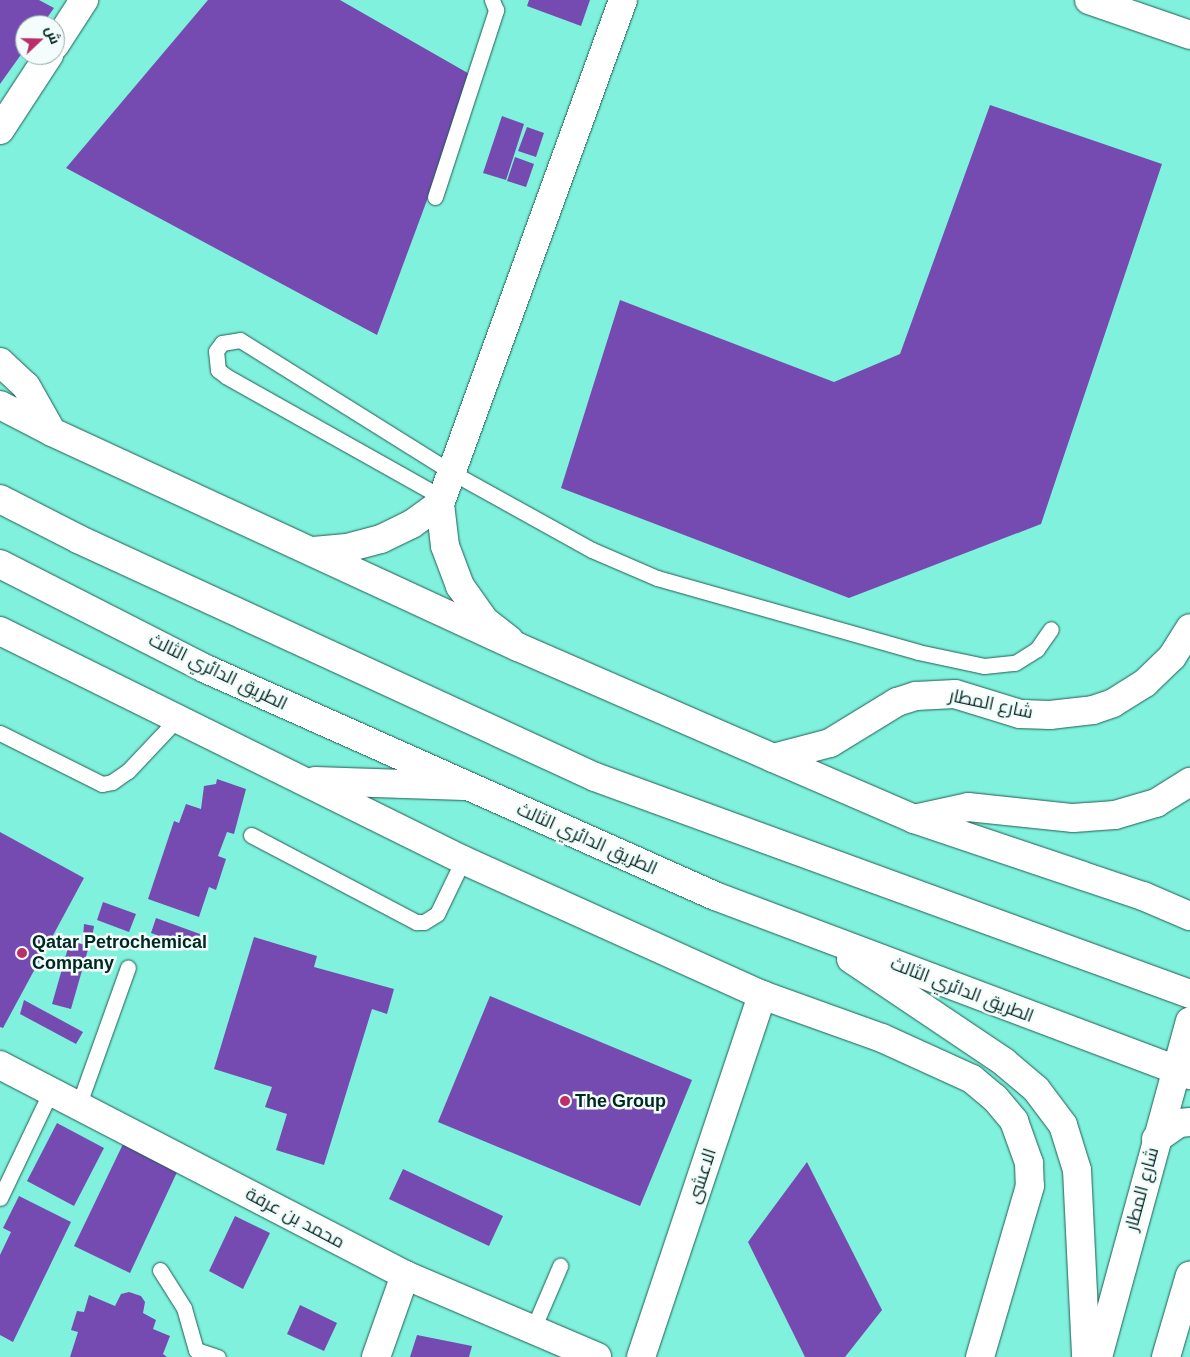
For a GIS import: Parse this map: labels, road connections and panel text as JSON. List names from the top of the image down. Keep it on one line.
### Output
{"streets":{"main road":["الطريق الدائري الثالث","شارع المطار","الاعشى","محمد بن عرفة"]},"crossings":[["الطريق الدائري الثالث","شارع المطار"]],"places":["Qatar Petrochemical Company","The Group"],"north":"right"}
